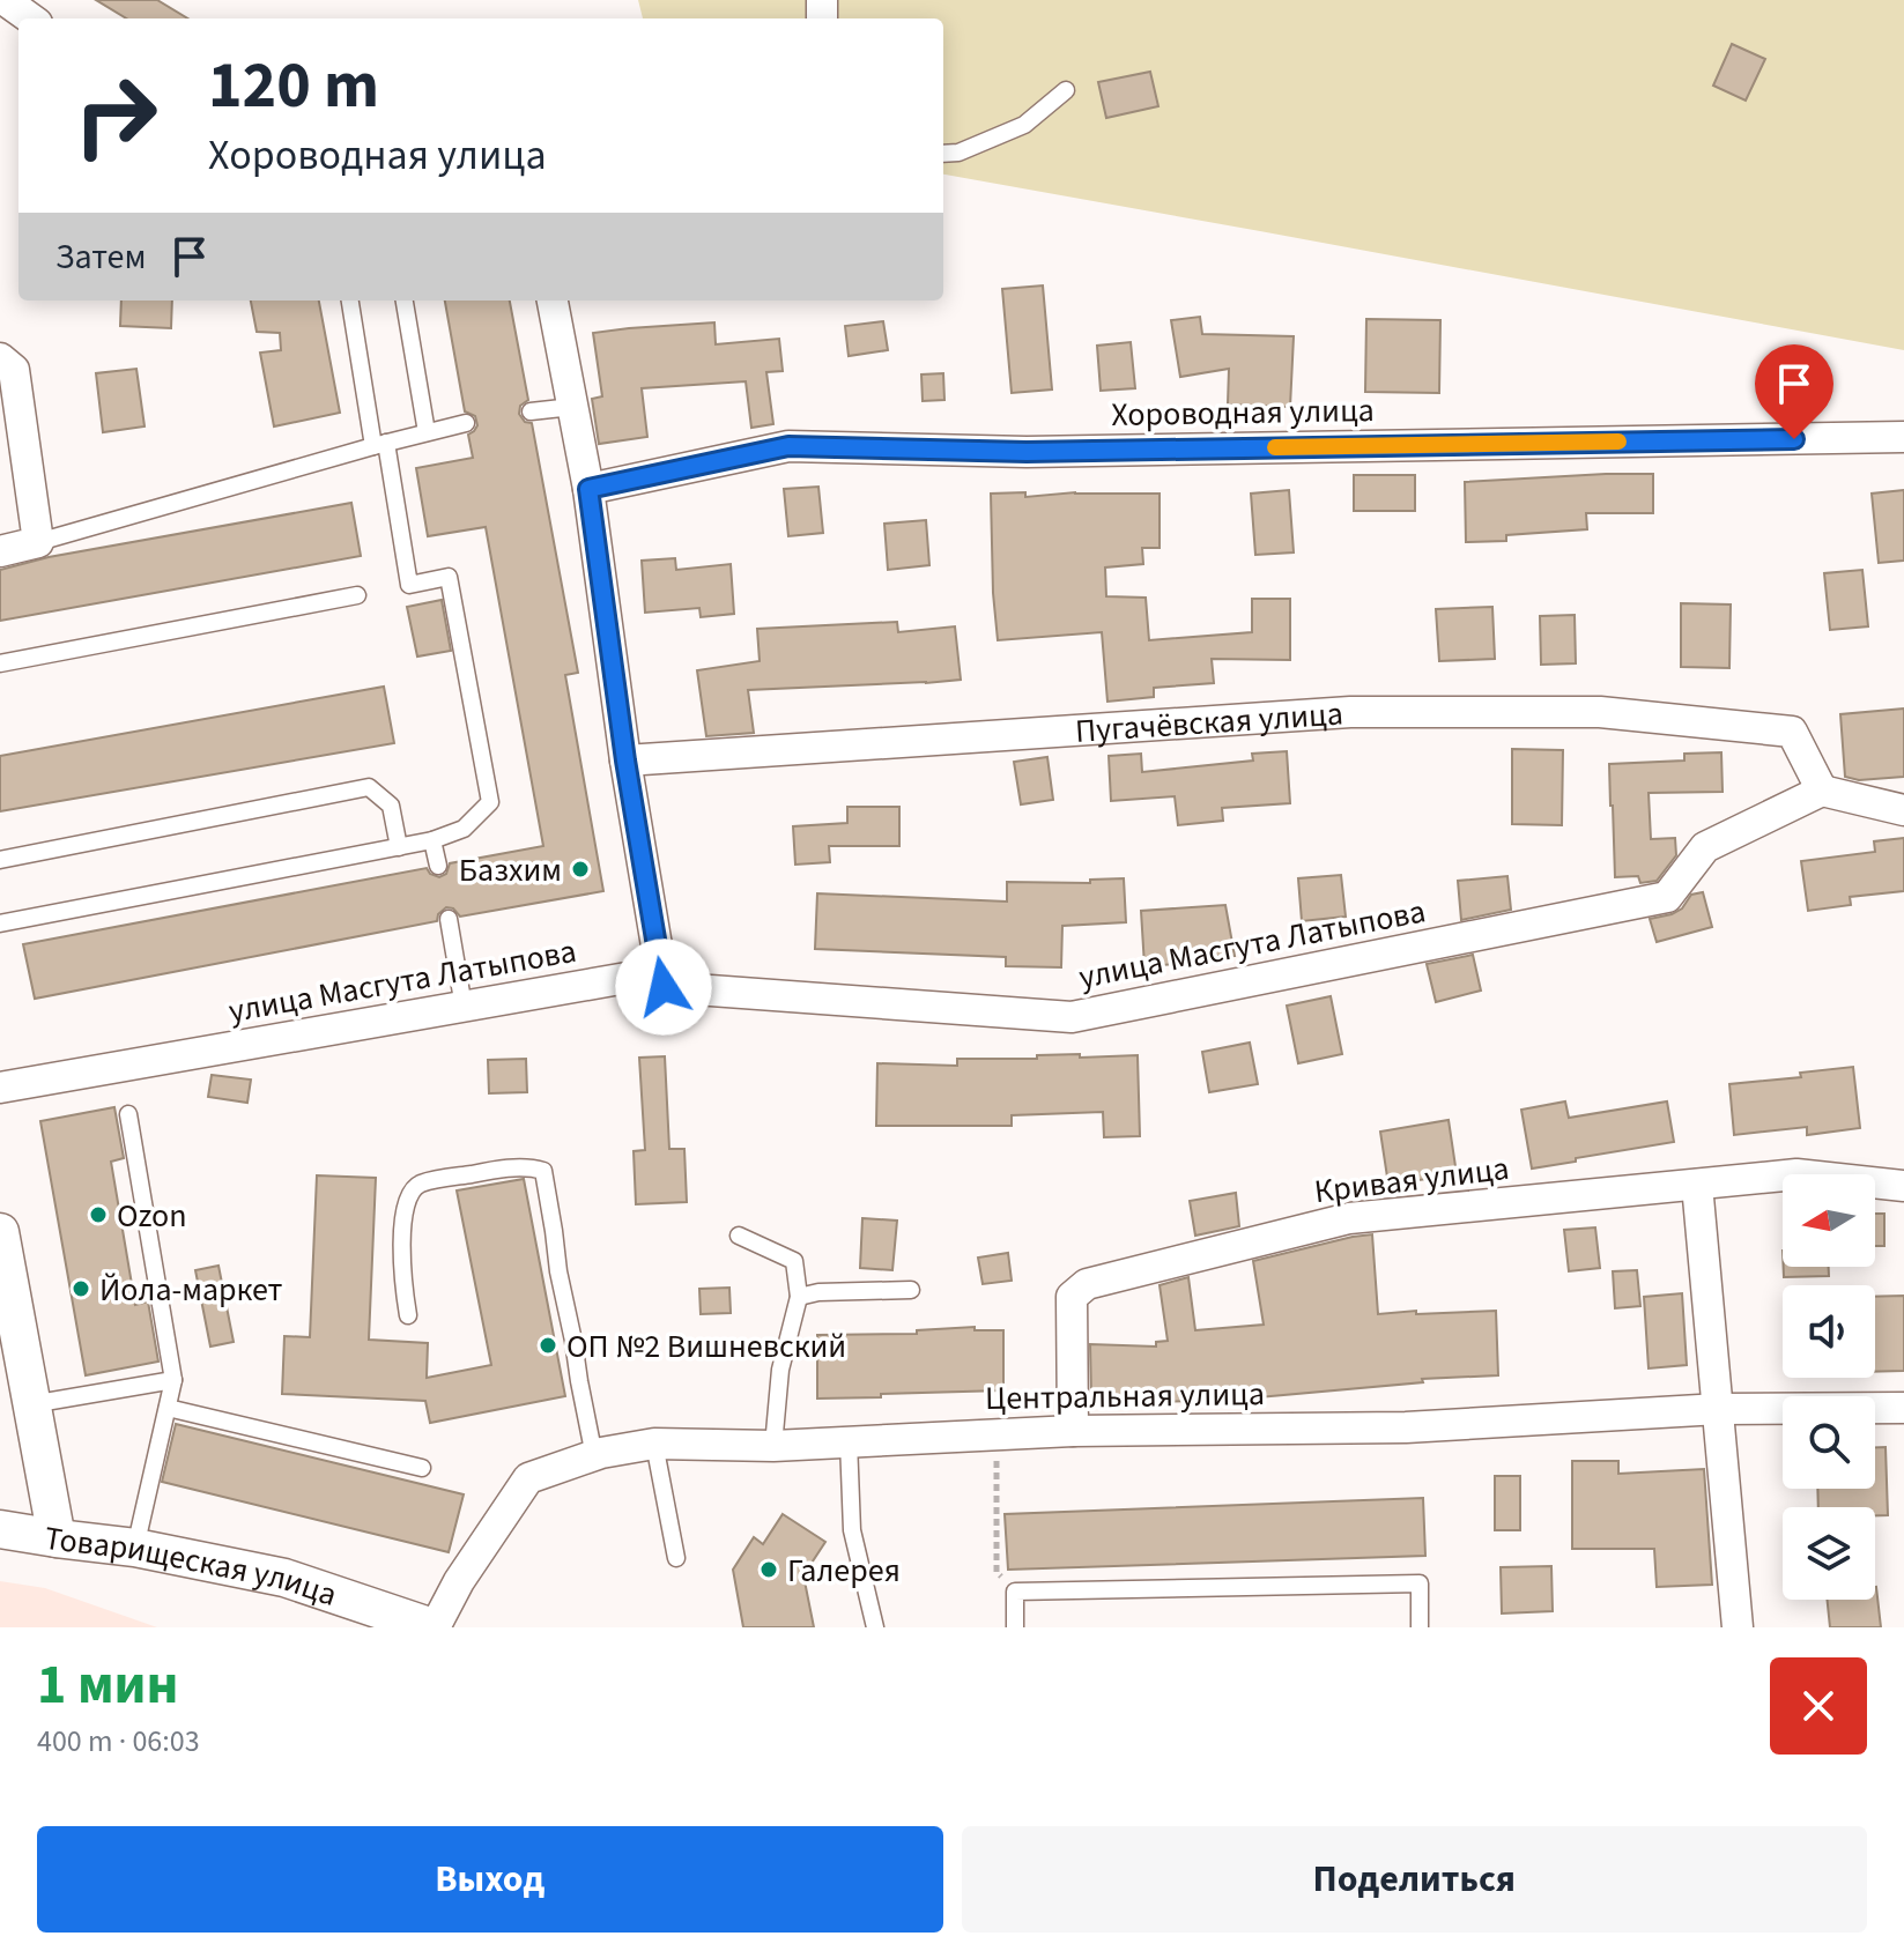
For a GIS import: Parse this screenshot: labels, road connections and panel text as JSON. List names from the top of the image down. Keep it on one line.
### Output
{"streets":{"street":["Хороводная улица","Пугачёвская улица","улица Масгута Латыпова","Кривая улица","Центральная улица","Товарищеская улица"]},"crossings":[["Пугачёвская улица","улица Масгута Латыпова"],["Кривая улица","Центральная улица"],["Центральная улица","Товарищеская улица"]],"places":["Базхим","Ozon","Йола-маркет","ОП №2 Вишневский","Галерея"],"north":"left","page":{"turn":["120 m","Хороводная улица"],"then":"Затем","heading":["1 мин","400 m · 06:03"],"buttons":["Выход","Поделиться"]}}
